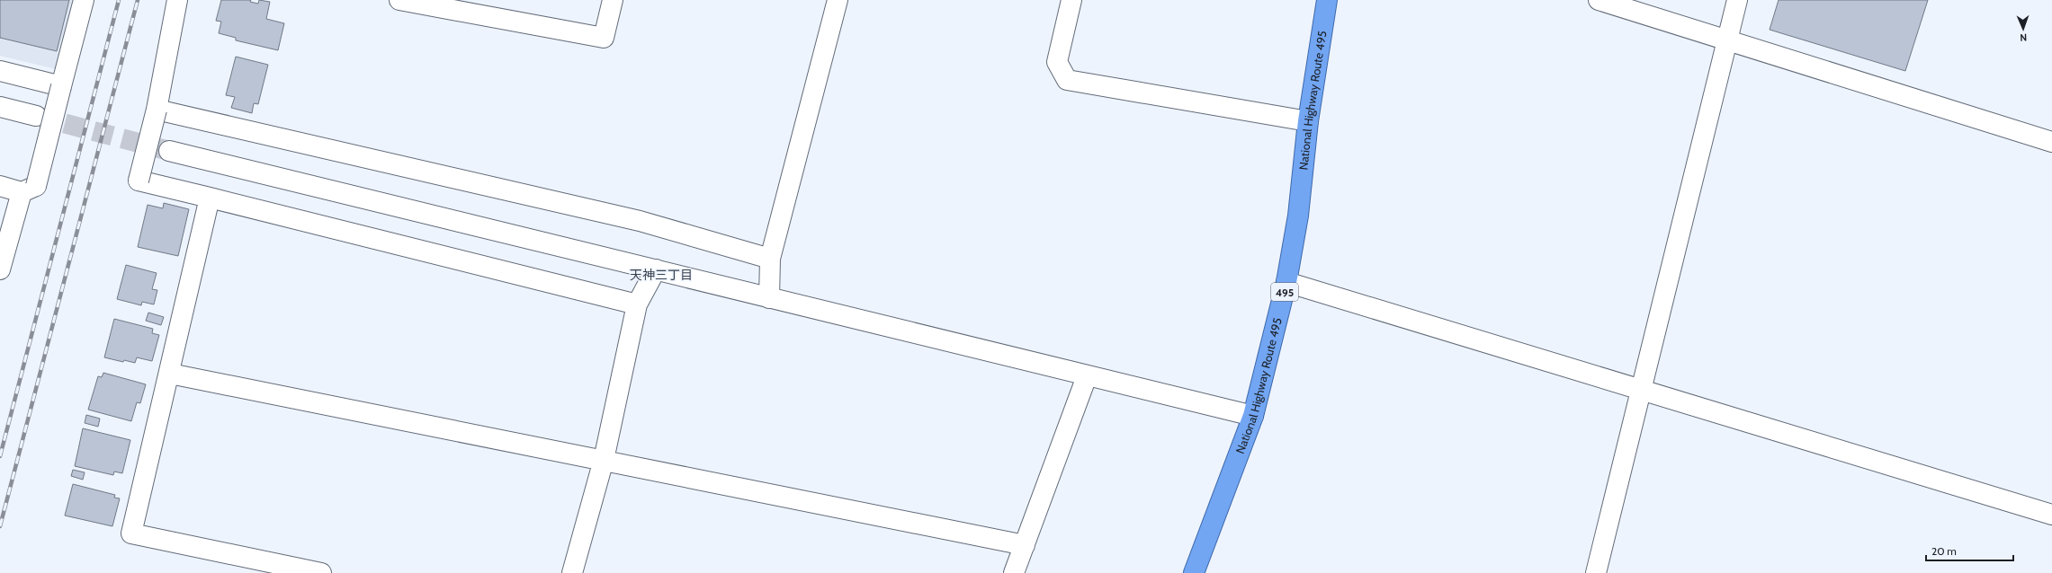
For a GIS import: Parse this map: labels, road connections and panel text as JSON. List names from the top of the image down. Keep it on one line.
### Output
{"streets":{"highway":["National Highway Route 495","495"]},"districts":["天神三丁目"],"scale_bar":"20 m","north":"bottom"}
